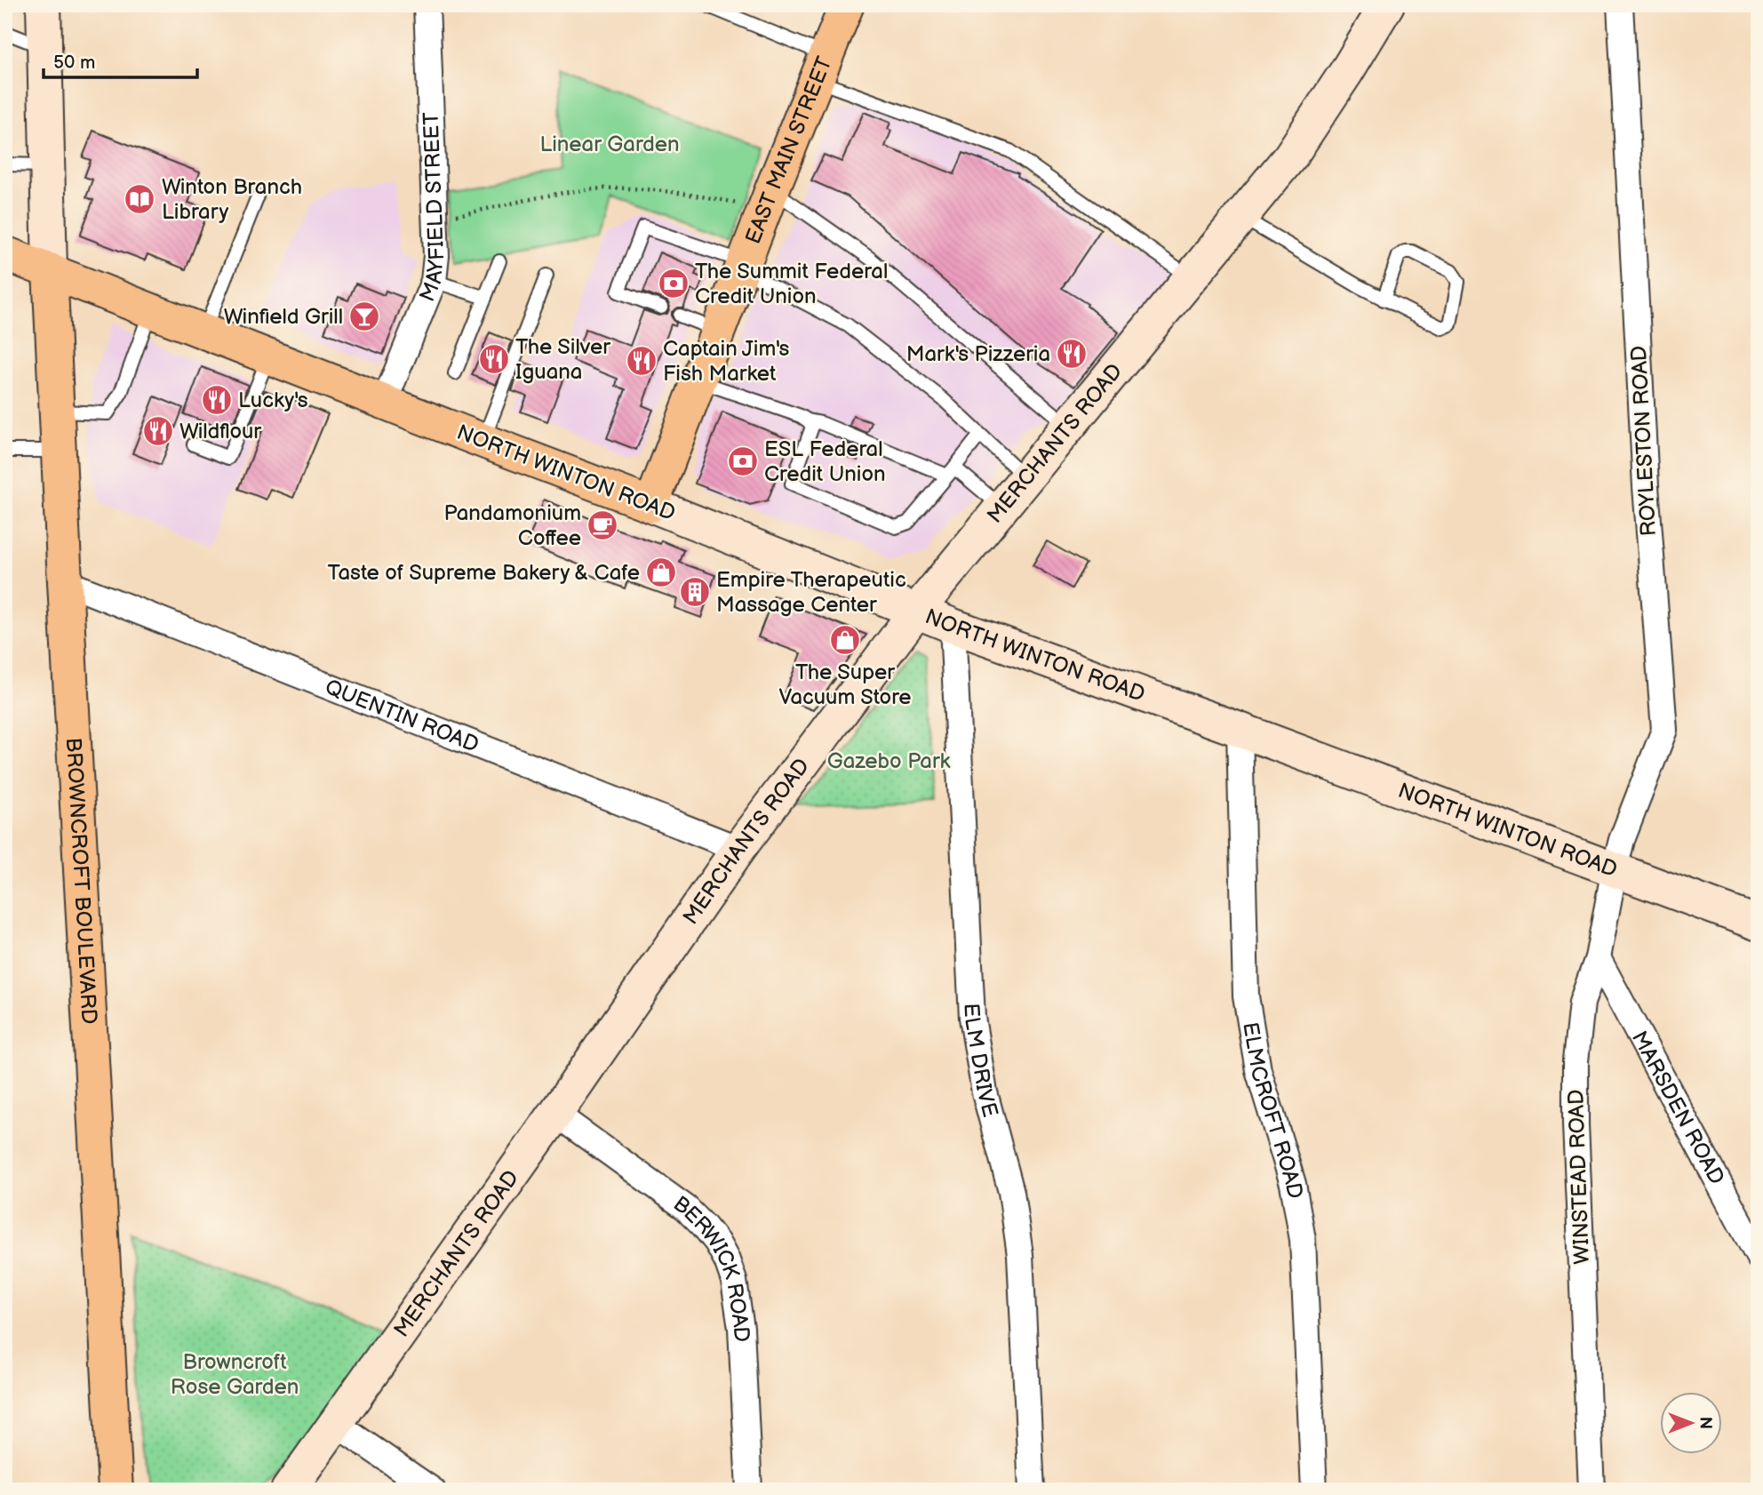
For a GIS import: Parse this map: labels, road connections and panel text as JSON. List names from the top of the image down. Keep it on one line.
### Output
{"streets":{"main road":["EAST MAIN STREET","NORTH WINTON ROAD","BROWNCROFT BOULEVARD"],"street":["MAYFIELD STREET","ROYLESTON ROAD","MERCHANTS ROAD","QUENTIN ROAD","ELM DRIVE","MARSDEN ROAD","ELMCROFT ROAD","WINSTEAD ROAD","BERWICK ROAD"]},"crossings":[["EAST MAIN STREET","NORTH WINTON ROAD"],["MAYFIELD STREET","NORTH WINTON ROAD"],["ROYLESTON ROAD","NORTH WINTON ROAD"],["ROYLESTON ROAD","WINSTEAD ROAD"],["MERCHANTS ROAD","NORTH WINTON ROAD"],["MERCHANTS ROAD","QUENTIN ROAD"],["MERCHANTS ROAD","BERWICK ROAD"],["NORTH WINTON ROAD","BROWNCROFT BOULEVARD"],["NORTH WINTON ROAD","ELM DRIVE"],["NORTH WINTON ROAD","ELMCROFT ROAD"],["NORTH WINTON ROAD","WINSTEAD ROAD"],["QUENTIN ROAD","BROWNCROFT BOULEVARD"],["MARSDEN ROAD","WINSTEAD ROAD"]],"parks":["Linear Garden","Gazebo Park","Browncroft Rose Garden"],"places":{"library":["Winton Branch Library"],"bank":["The Summit Federal Credit Union","ESL Federal Credit Union"],"bar":["Winfield Grill"],"restaurant":["Mark's Pizzeria","The Silver Iguana","Captain Jim's Fish Market","Lucky's","Wildflour"],"cafe":["Pandamonium Coffee"],"shop":["Taste of Supreme Bakery & Cafe","The Super Vacuum Store"],"building":["Empire Therapeutic Massage Center"]},"scale_bar":"50 m","north":"right"}
